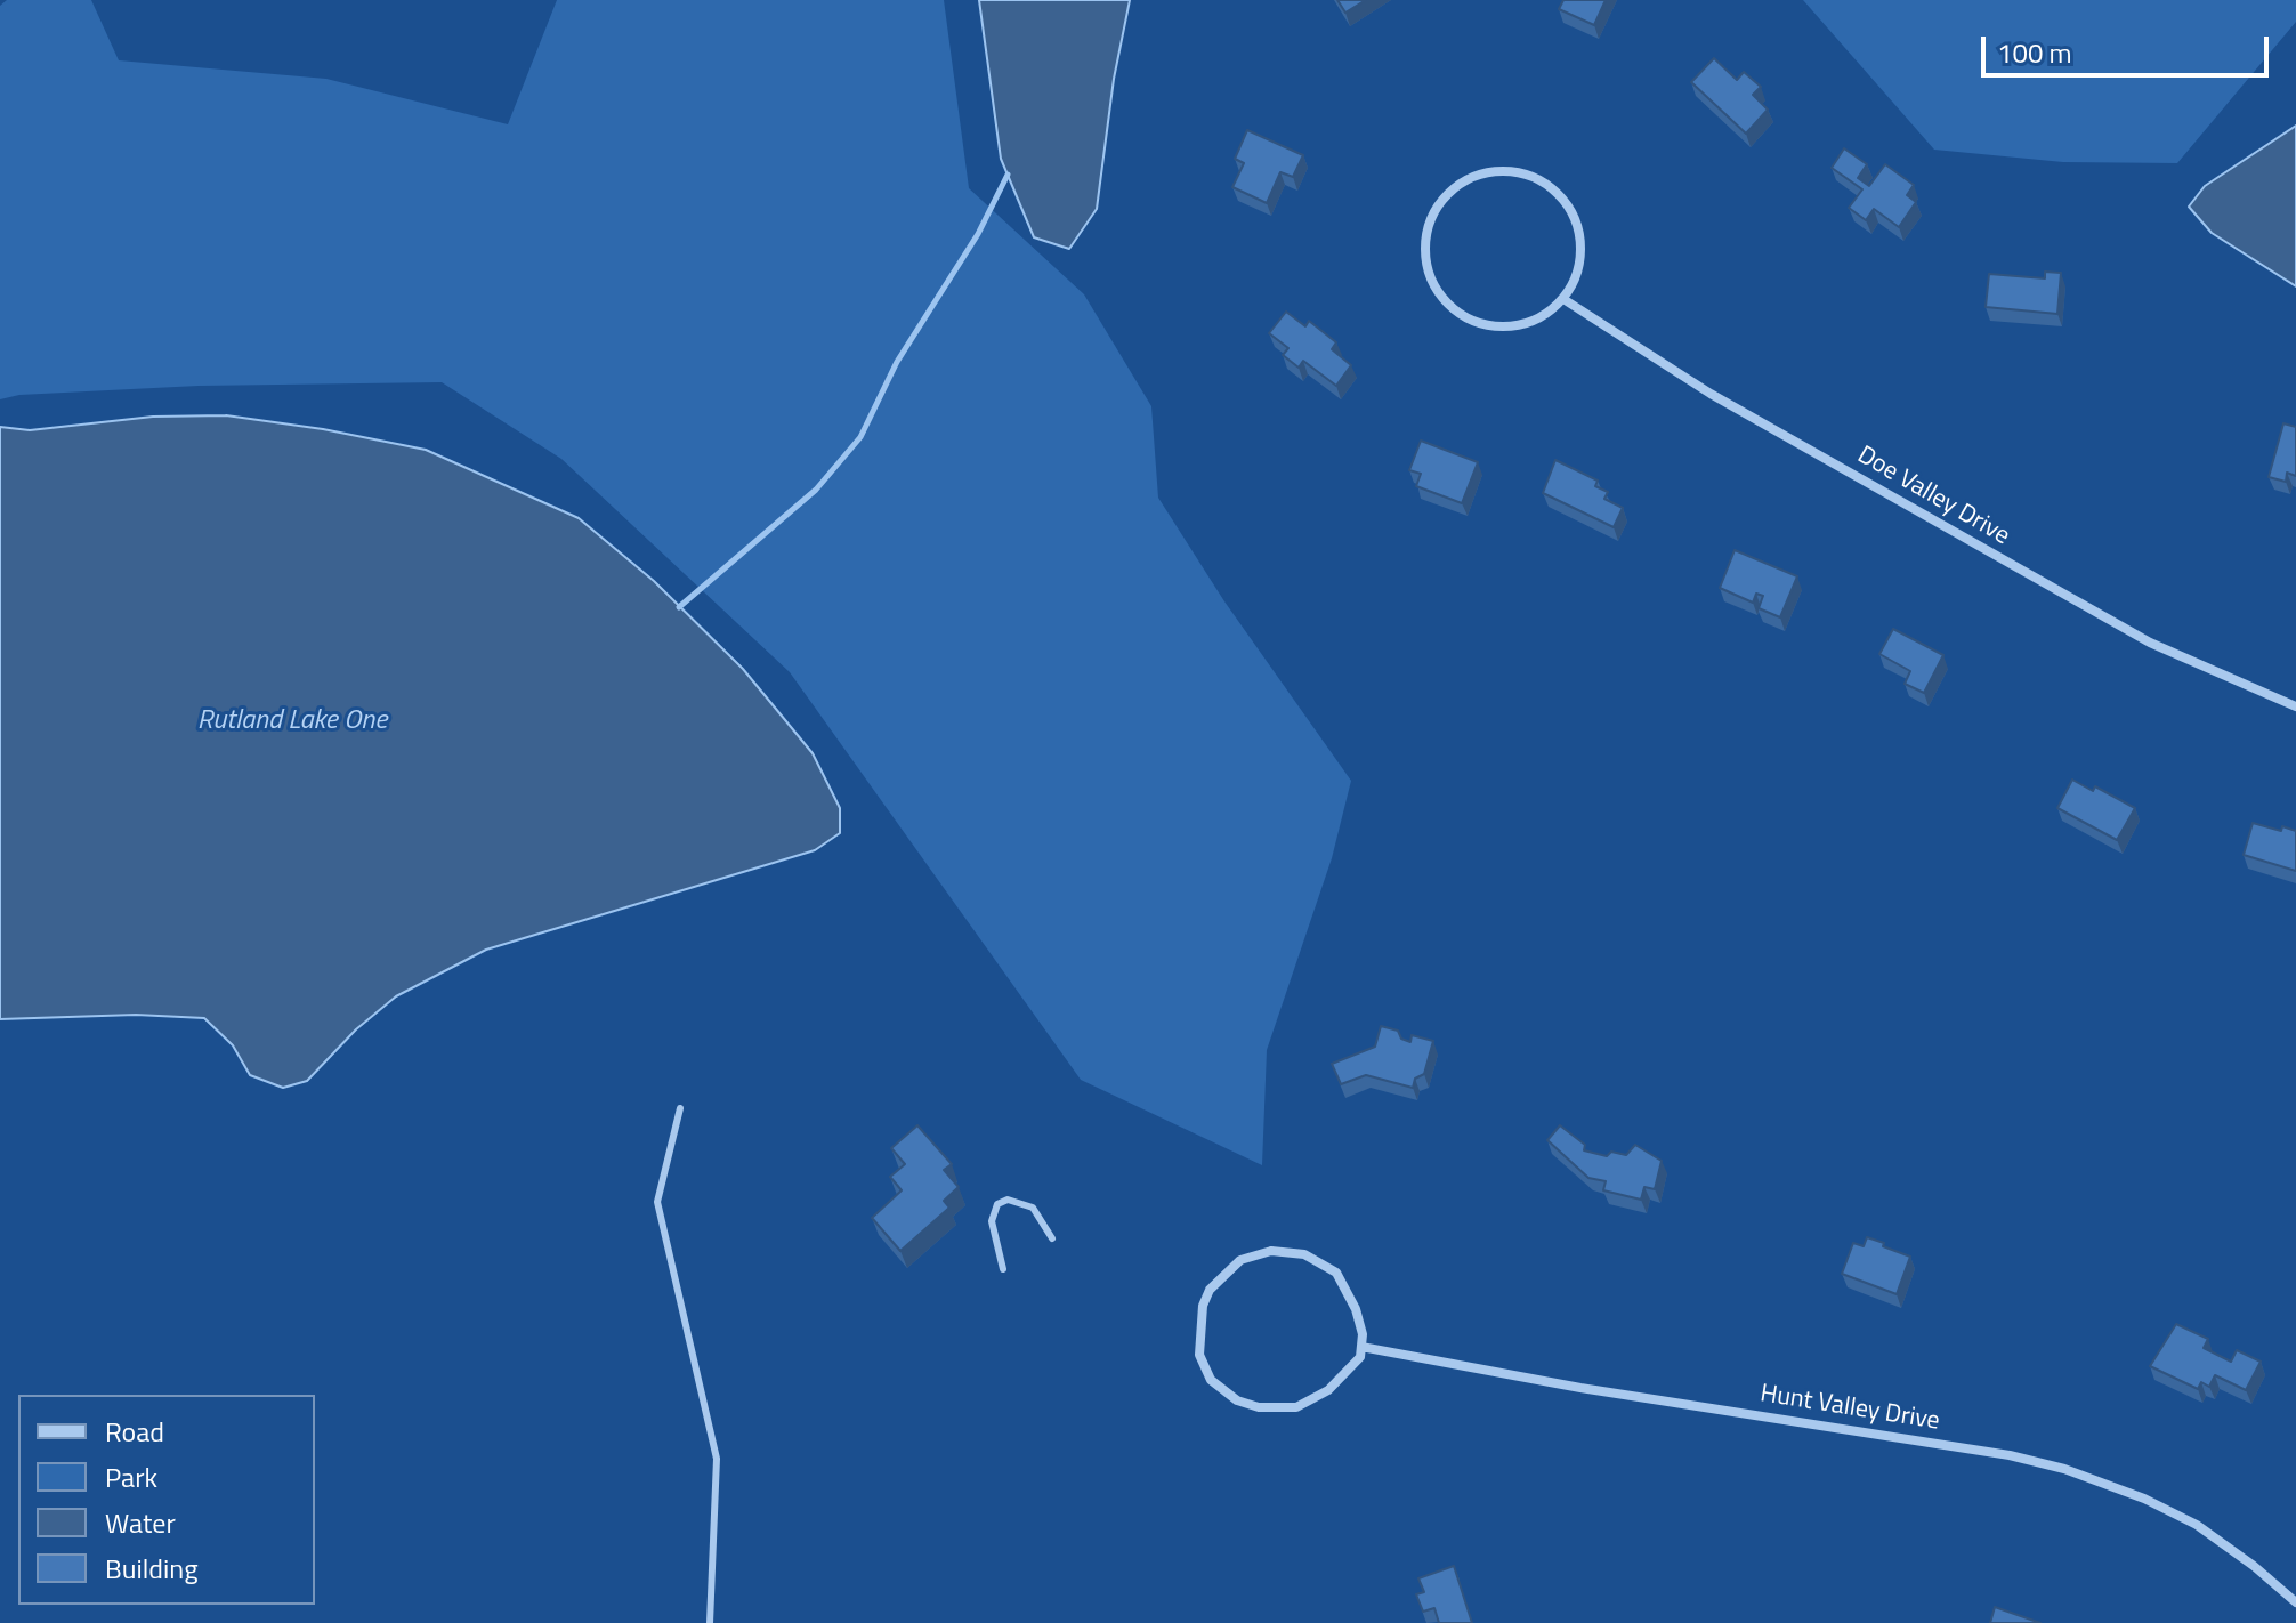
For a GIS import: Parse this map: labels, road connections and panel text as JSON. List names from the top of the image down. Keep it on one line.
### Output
{"streets":{"street":["Doe Valley Drive","Hunt Valley Drive"]},"water":["Rutland Lake One"],"legend":["Road","Park","Water","Building"],"scale_bar":"100 m"}
